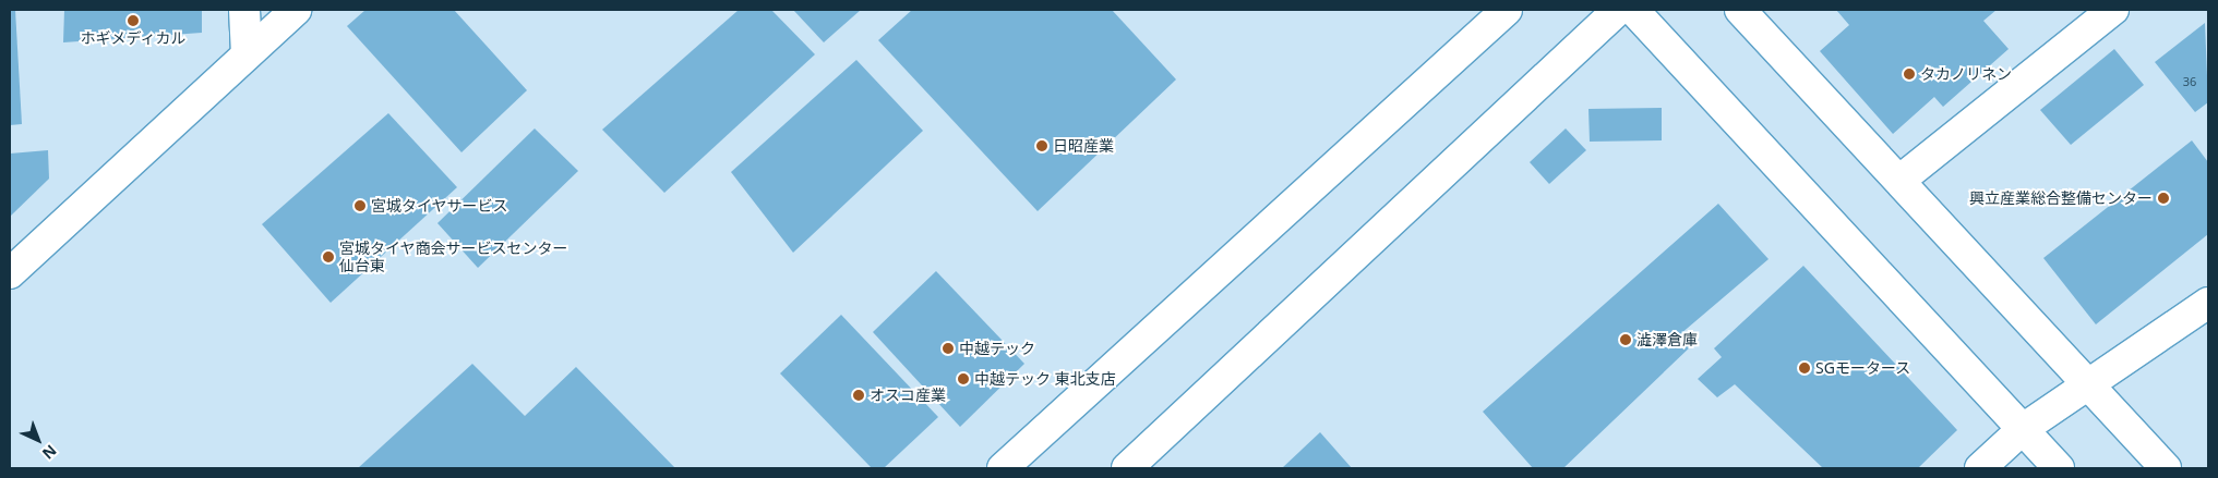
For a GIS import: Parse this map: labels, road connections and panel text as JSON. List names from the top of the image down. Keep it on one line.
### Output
{"places":["ホギメディカル","タカノリネン","日昭産業","興立産業総合整備センター","宮城タイヤサービス","宮城タイヤ商会サービスセンター 仙台東","澁澤倉庫","中越テック","SGモータース","中越テック 東北支店","オスコ産業"],"house_numbers":["36"],"north":"bottom right"}
